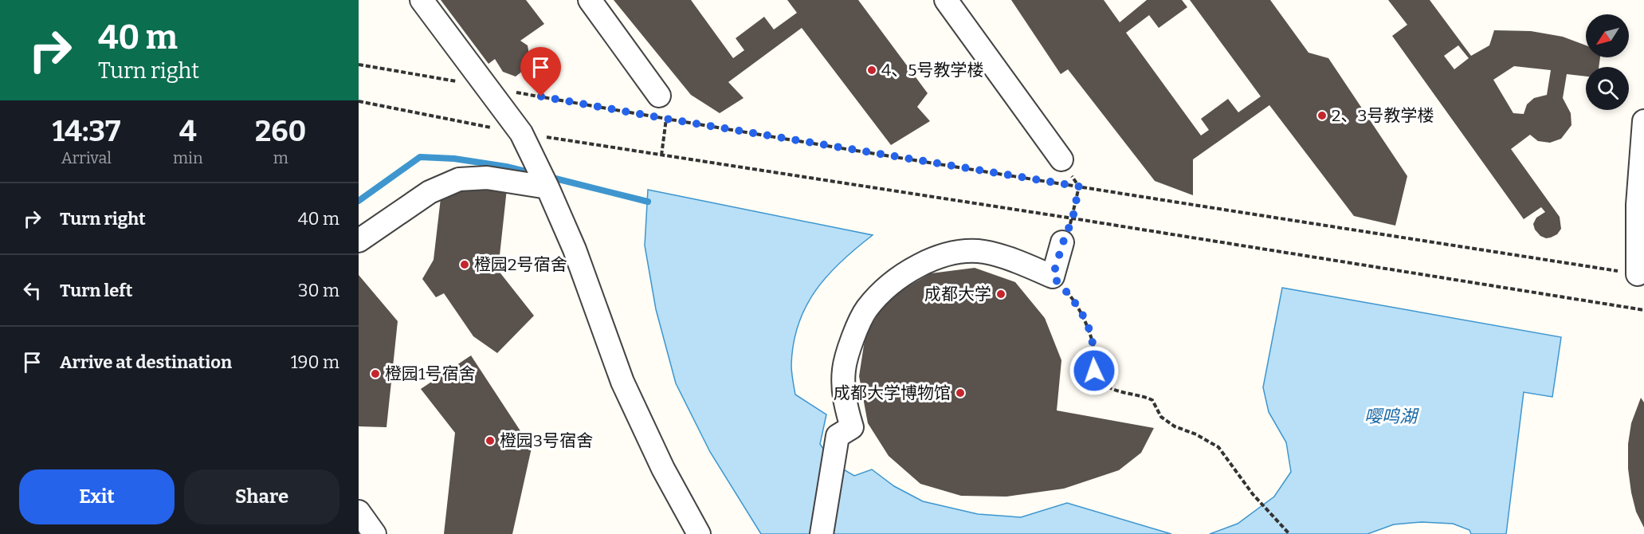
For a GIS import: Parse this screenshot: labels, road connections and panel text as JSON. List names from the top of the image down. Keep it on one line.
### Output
{"water":["嘤鸣湖"],"places":["4、5号教学楼","2、3号教学楼","橙园2号宿舍","成都大学","橙园1号宿舍","成都大学博物馆","橙园3号宿舍"],"north":"bottom left","page":{"turn":["40 m","Turn right"],"eta":["14:37","Arrival","4","min","260","m"],"list":[{"name":"Turn right","value":"40 m"},{"name":"Turn left","value":"30 m"},{"name":"Arrive at destination","value":"190 m"}],"buttons":["Exit","Share"]}}
